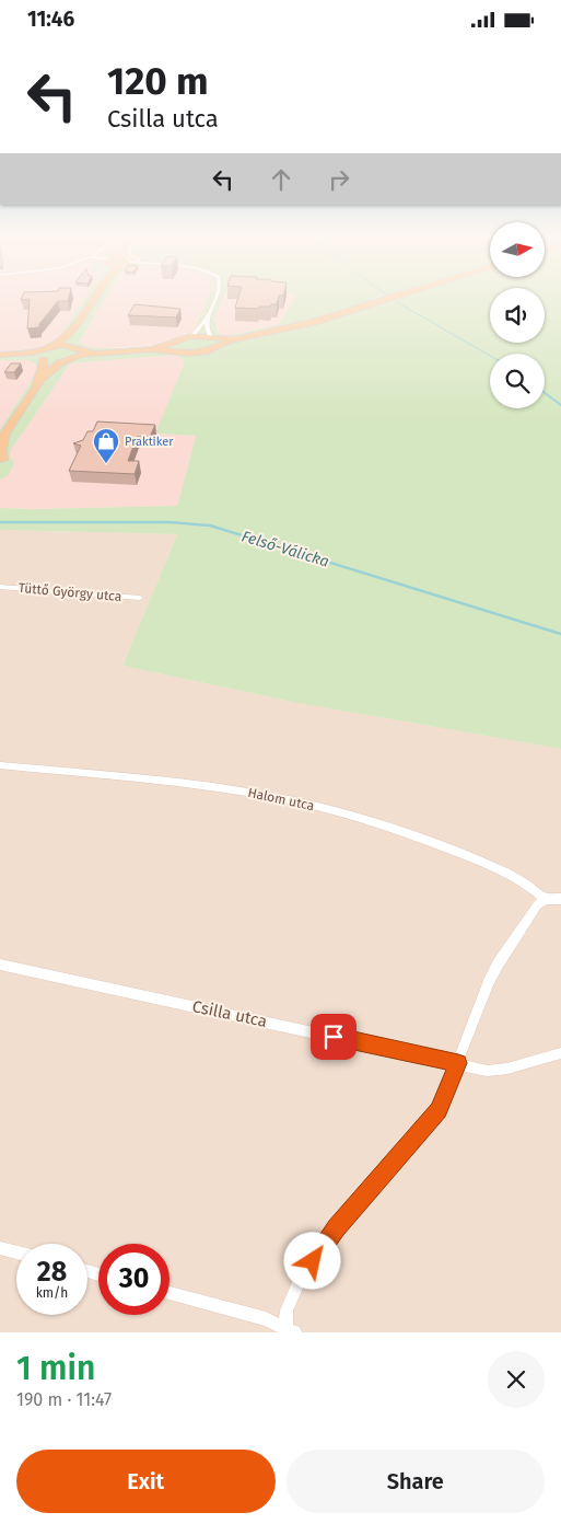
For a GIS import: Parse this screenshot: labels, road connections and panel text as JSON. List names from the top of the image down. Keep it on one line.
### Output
{"streets":{"street":["Tüttő György utca","Halom utca","Csilla utca"]},"water":["Felső-Válicka"],"places":{"shop":["Praktiker"]},"north":"right","page":{"status":"11:46","turn":["120 m","Csilla utca"],"speed":"28 km/h","limit":"30","heading":["1 min","190 m · 11:47"],"buttons":["Exit","Share"]}}
